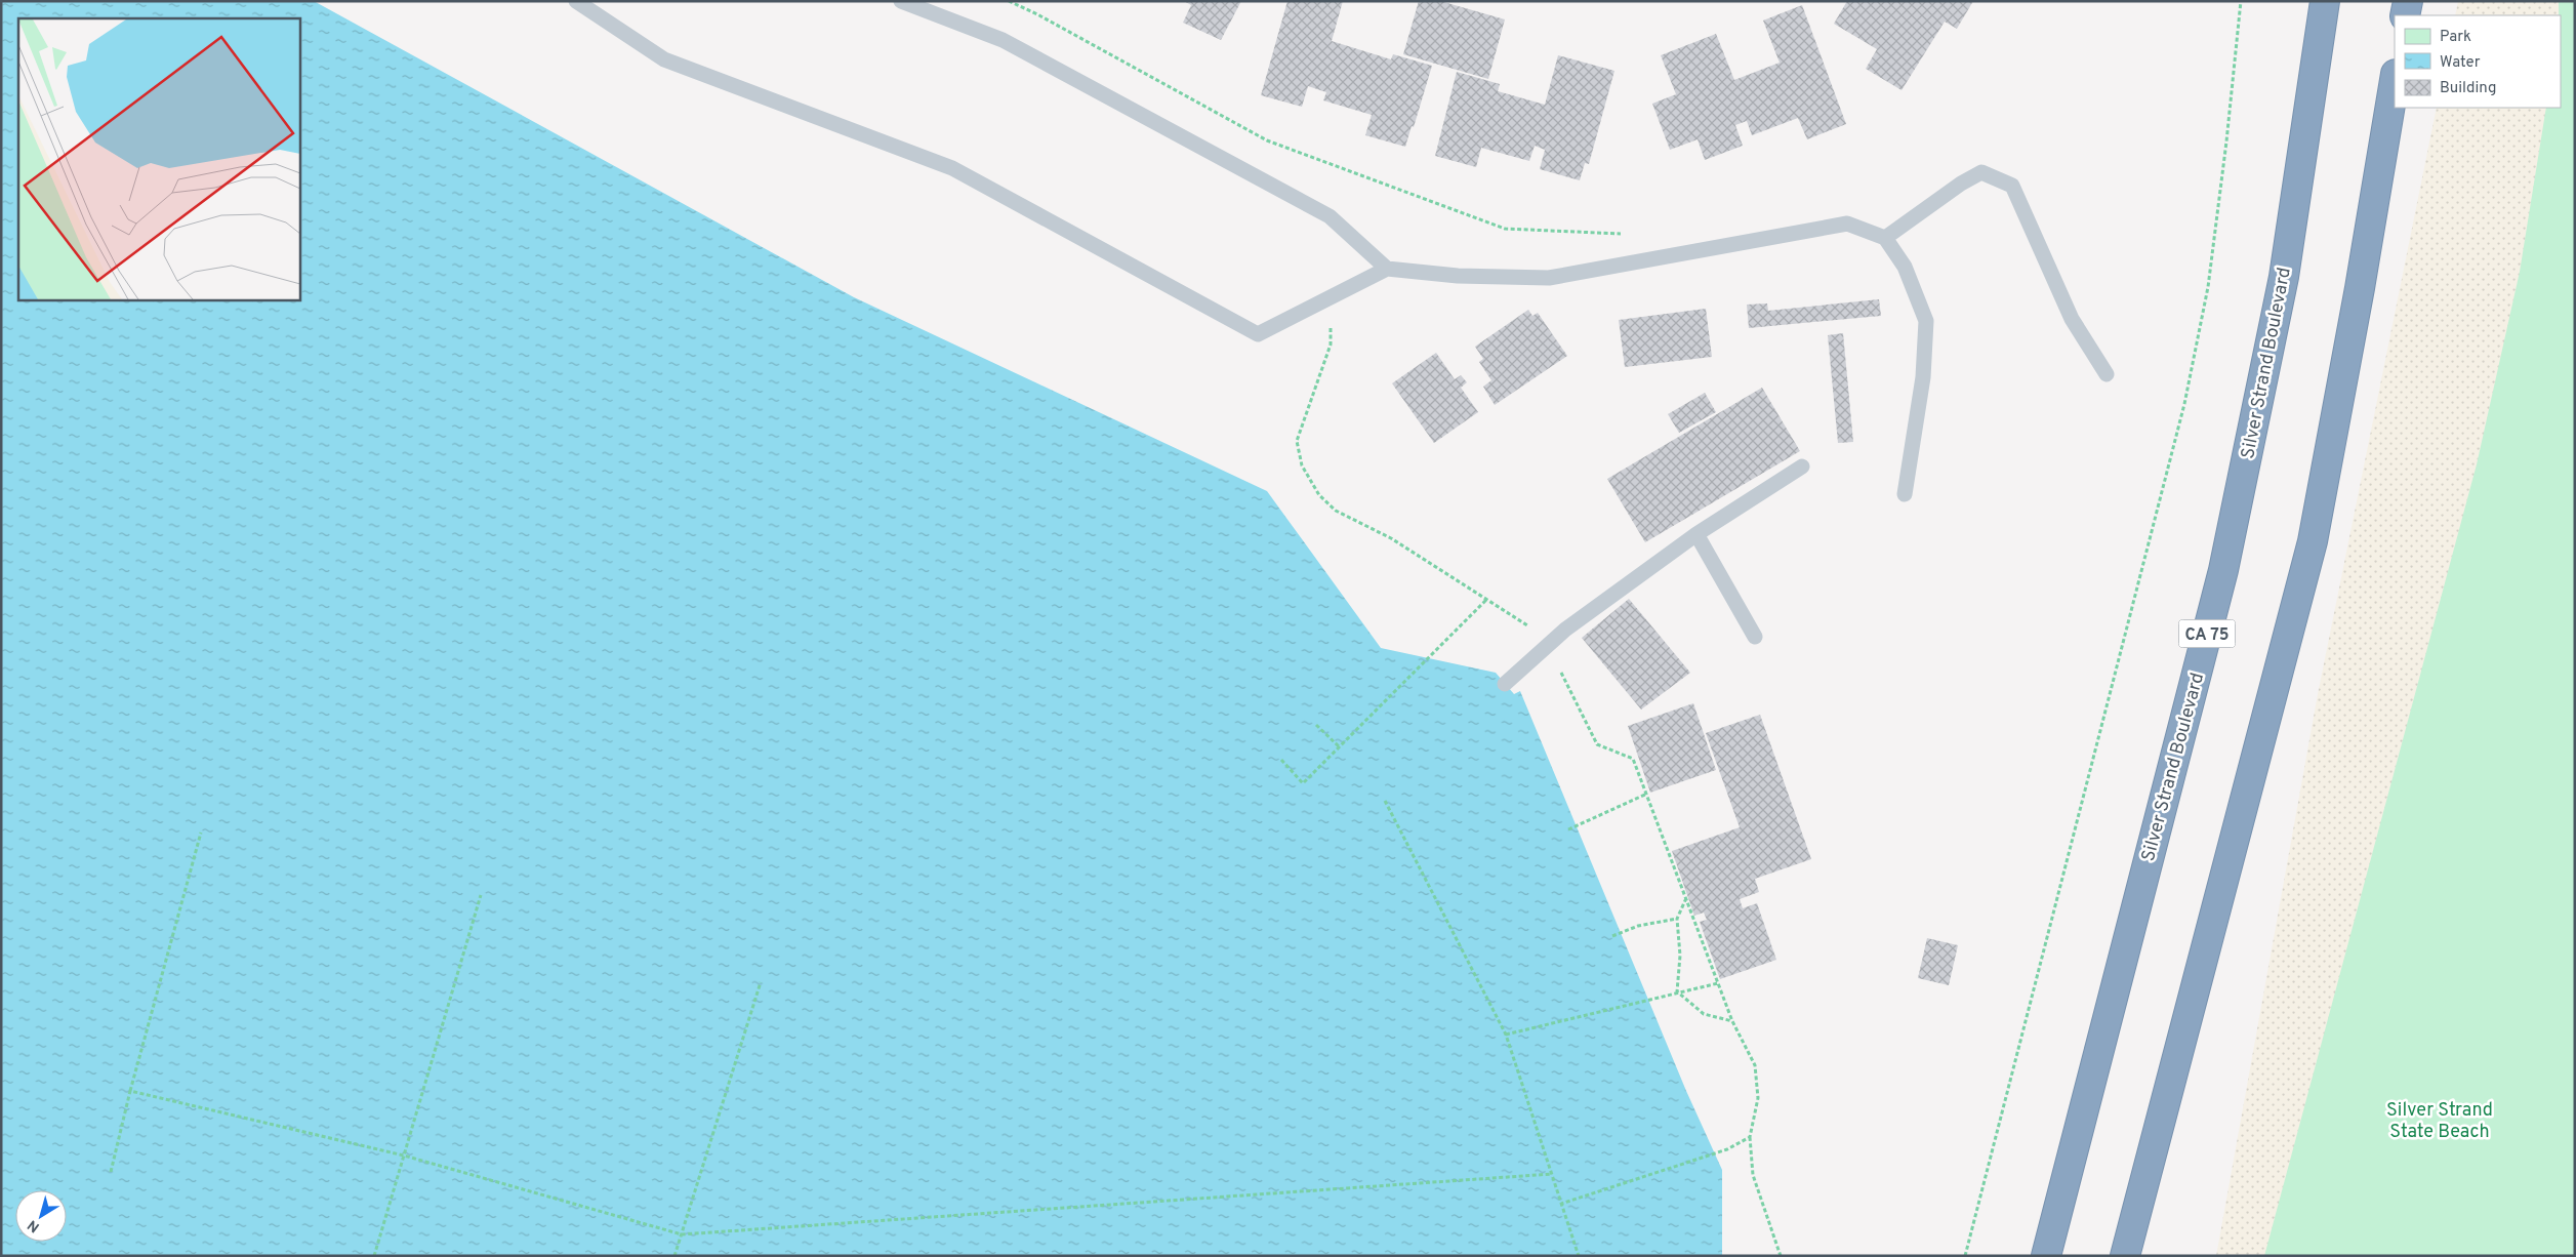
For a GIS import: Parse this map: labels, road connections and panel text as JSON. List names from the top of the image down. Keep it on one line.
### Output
{"streets":{"highway":["Silver Strand Boulevard","CA 75"]},"parks":["Silver Strand State Beach"],"legend":["Park","Water","Building"],"north":"bottom left"}
